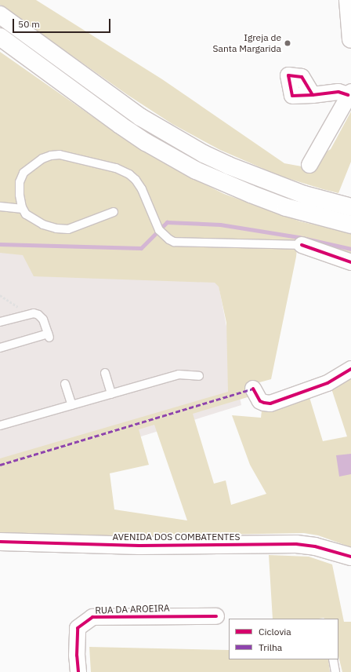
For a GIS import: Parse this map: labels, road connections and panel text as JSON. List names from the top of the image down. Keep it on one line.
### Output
{"streets":{"main road":["AVENIDA DOS COMBATENTES"],"street":["RUA DA AROEIRA"]},"places":["Igreja de Santa Margarida"],"legend":["Ciclovia","Trilha"],"scale_bar":"50 m"}
